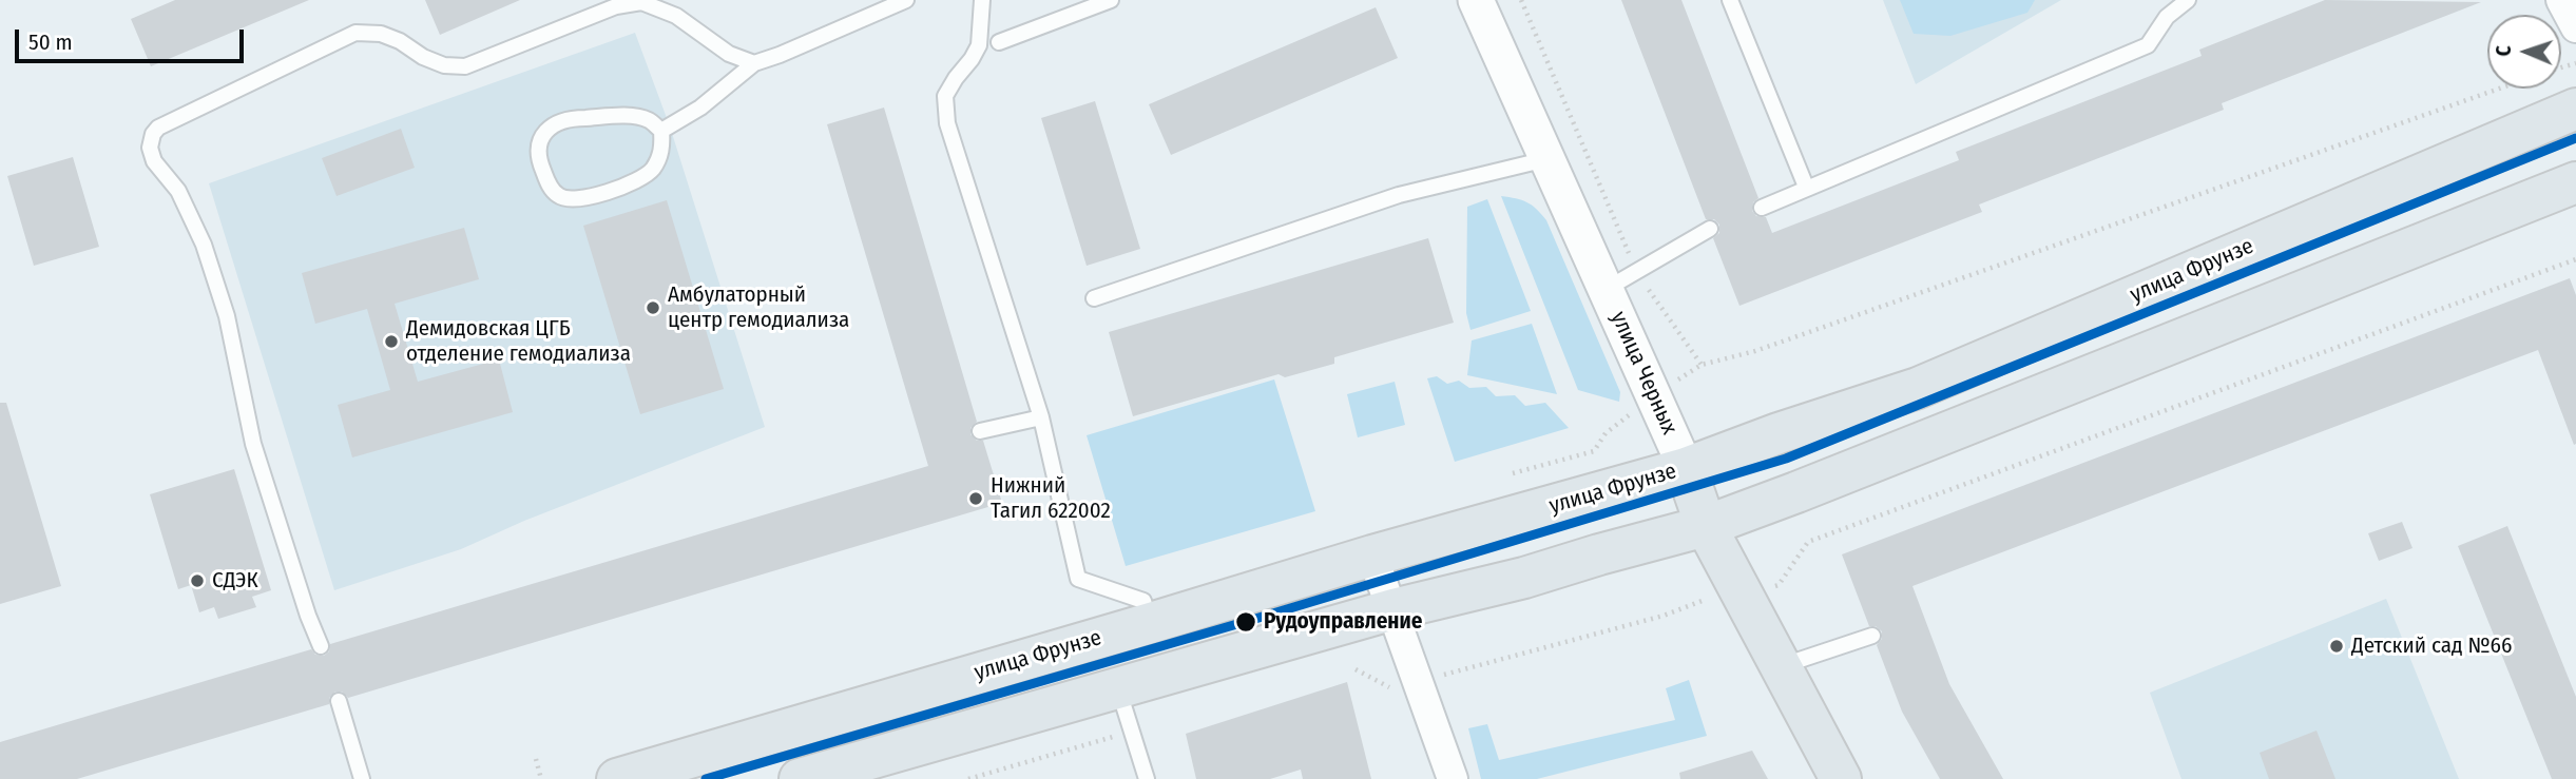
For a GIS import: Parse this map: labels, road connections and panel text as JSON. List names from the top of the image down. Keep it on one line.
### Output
{"streets":{"main road":["улица Фрунзе","улица Черных"]},"crossings":[["улица Фрунзе","улица Черных"]],"places":["Амбулаторный центр гемодиализа","Демидовская ЦГБ отделение гемодиализа","Нижний Тагил 622002","СДЭК","Рудоуправление","Детский сад №66"],"scale_bar":"50 m","north":"left"}
